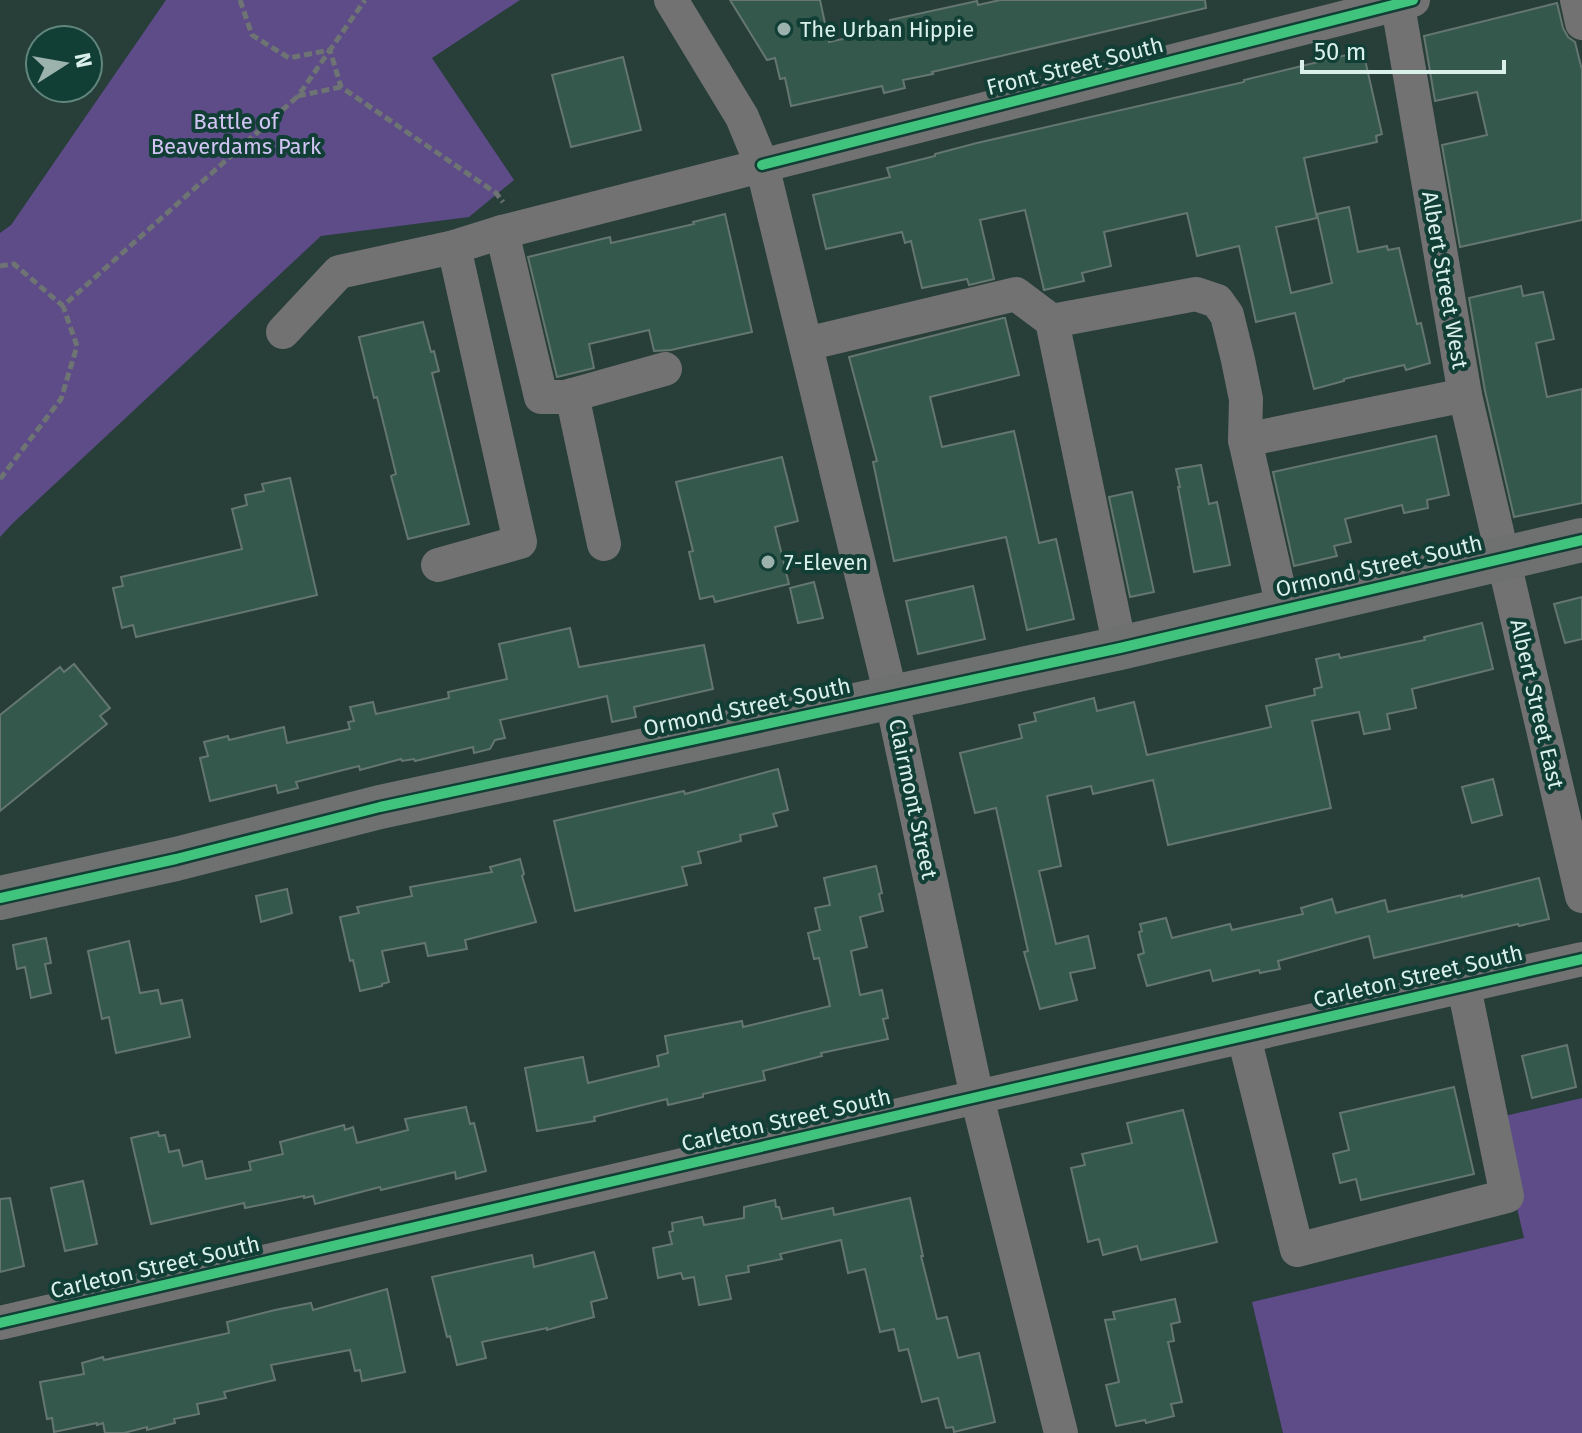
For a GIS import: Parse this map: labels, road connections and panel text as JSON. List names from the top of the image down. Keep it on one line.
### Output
{"streets":{"main road":["Ormond Street South"],"street":["Front Street South","Albert Street West","Albert Street East","Clairmont Street","Carleton Street South"]},"crossings":[["Front Street South","Albert Street West"],["Front Street South","Clairmont Street"],["Albert Street West","Ormond Street South"],["Albert Street West","Albert Street East"],["Ormond Street South","Albert Street East"],["Ormond Street South","Clairmont Street"],["Clairmont Street","Carleton Street South"]],"parks":["Battle of Beaverdams Park"],"places":["The Urban Hippie","7-Eleven"],"scale_bar":"50 m","north":"right"}
